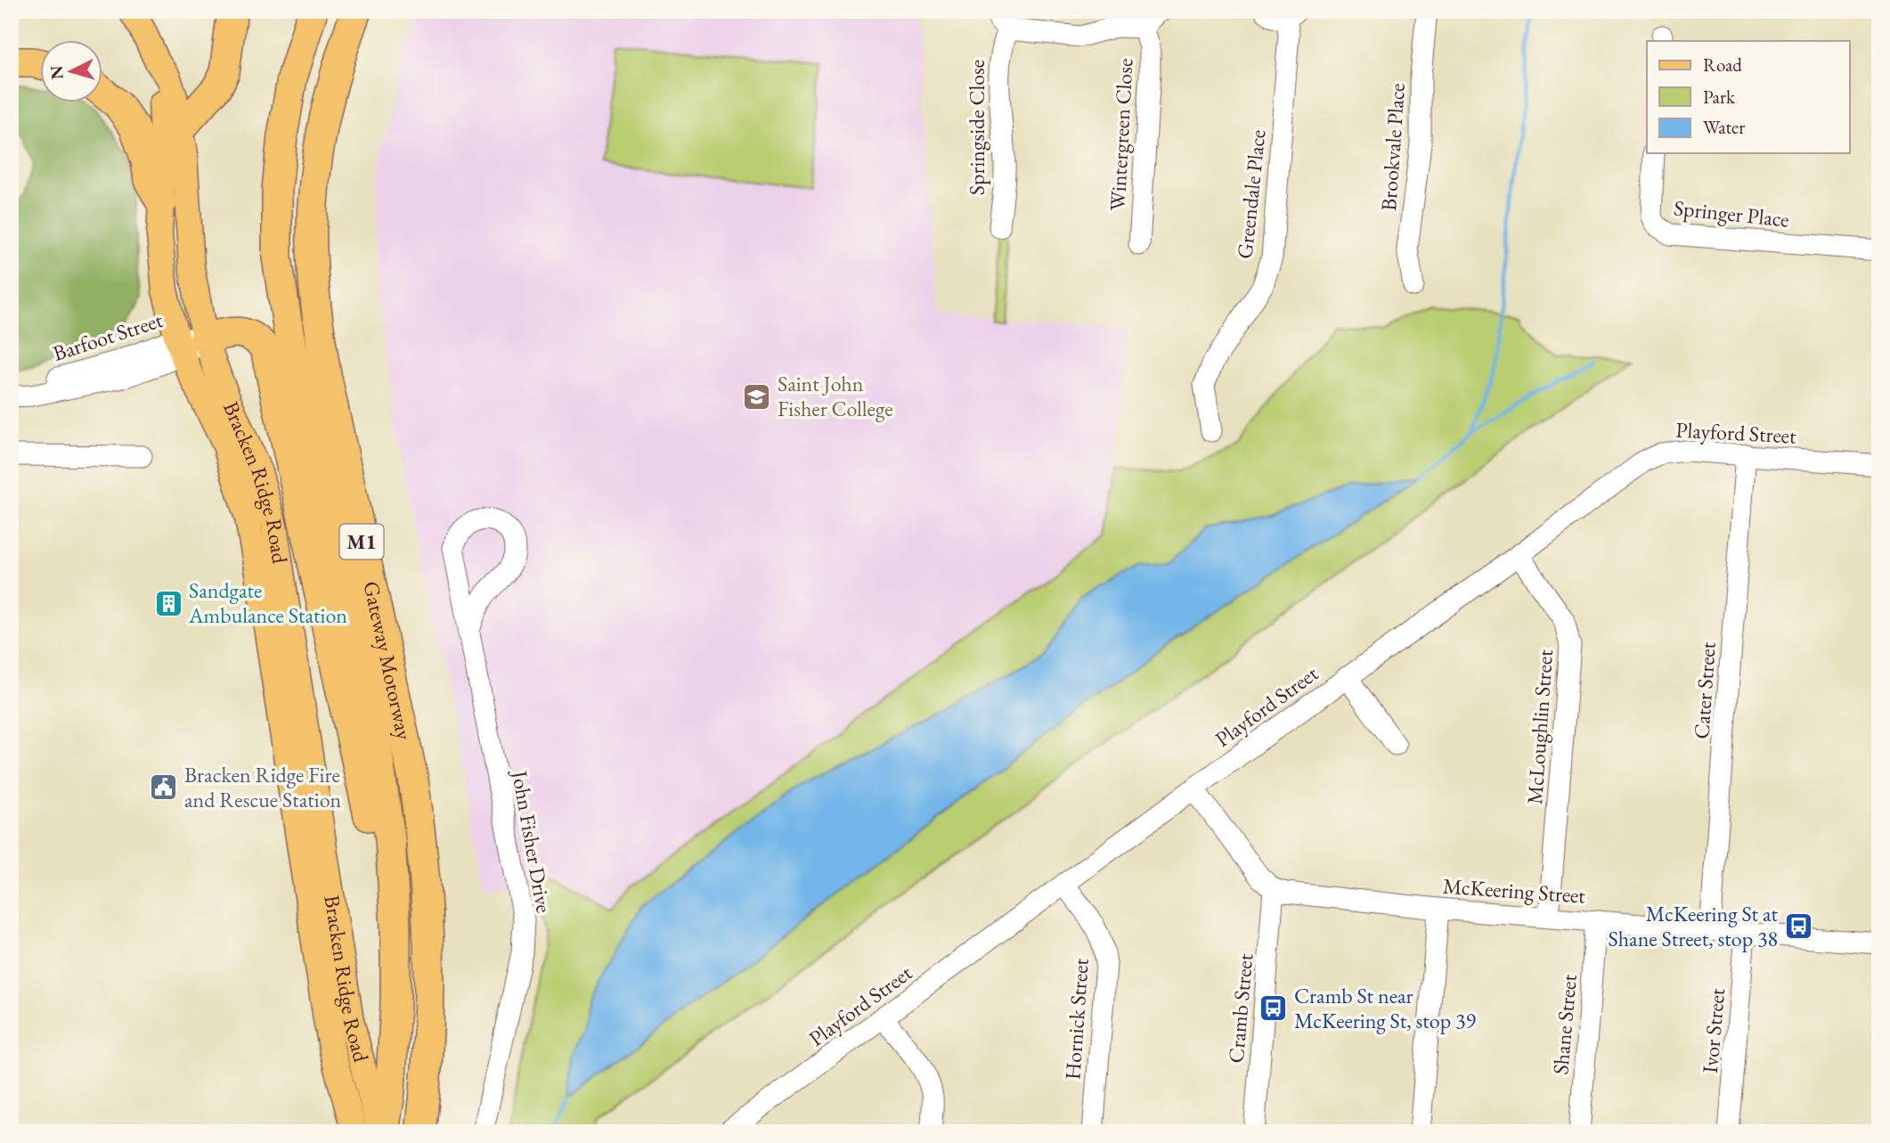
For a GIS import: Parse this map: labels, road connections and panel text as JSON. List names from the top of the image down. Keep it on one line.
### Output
{"streets":{"highway":["M1","Gateway Motorway"],"main road":["Bracken Ridge Road"],"street":["Springside Close","Wintergreen Close","Brookvale Place","Greendale Place","Springer Place","Barfoot Street","Playford Street","Cater Street","McLoughlin Street","John Fisher Drive","McKeering Street","Cramb Street","Hornick Street","Shane Street","Ivor Street"]},"crossings":[["Barfoot Street","Bracken Ridge Road"],["Playford Street","Cater Street"],["Playford Street","McLoughlin Street"],["Playford Street","Hornick Street"],["Bracken Ridge Road","Gateway Motorway"],["Cater Street","McKeering Street"],["McLoughlin Street","McKeering Street"],["McKeering Street","Cramb Street"],["McKeering Street","Shane Street"],["McKeering Street","Ivor Street"]],"places":{"school or university":["Saint John Fisher College"],"building":["Sandgate Ambulance Station"],"public building":["Bracken Ridge Fire and Rescue Station"],"bus stop":["McKeering St at Shane Street, stop 38","Cramb St near McKeering St, stop 39"]},"legend":["Road","Park","Water"],"north":"left"}
